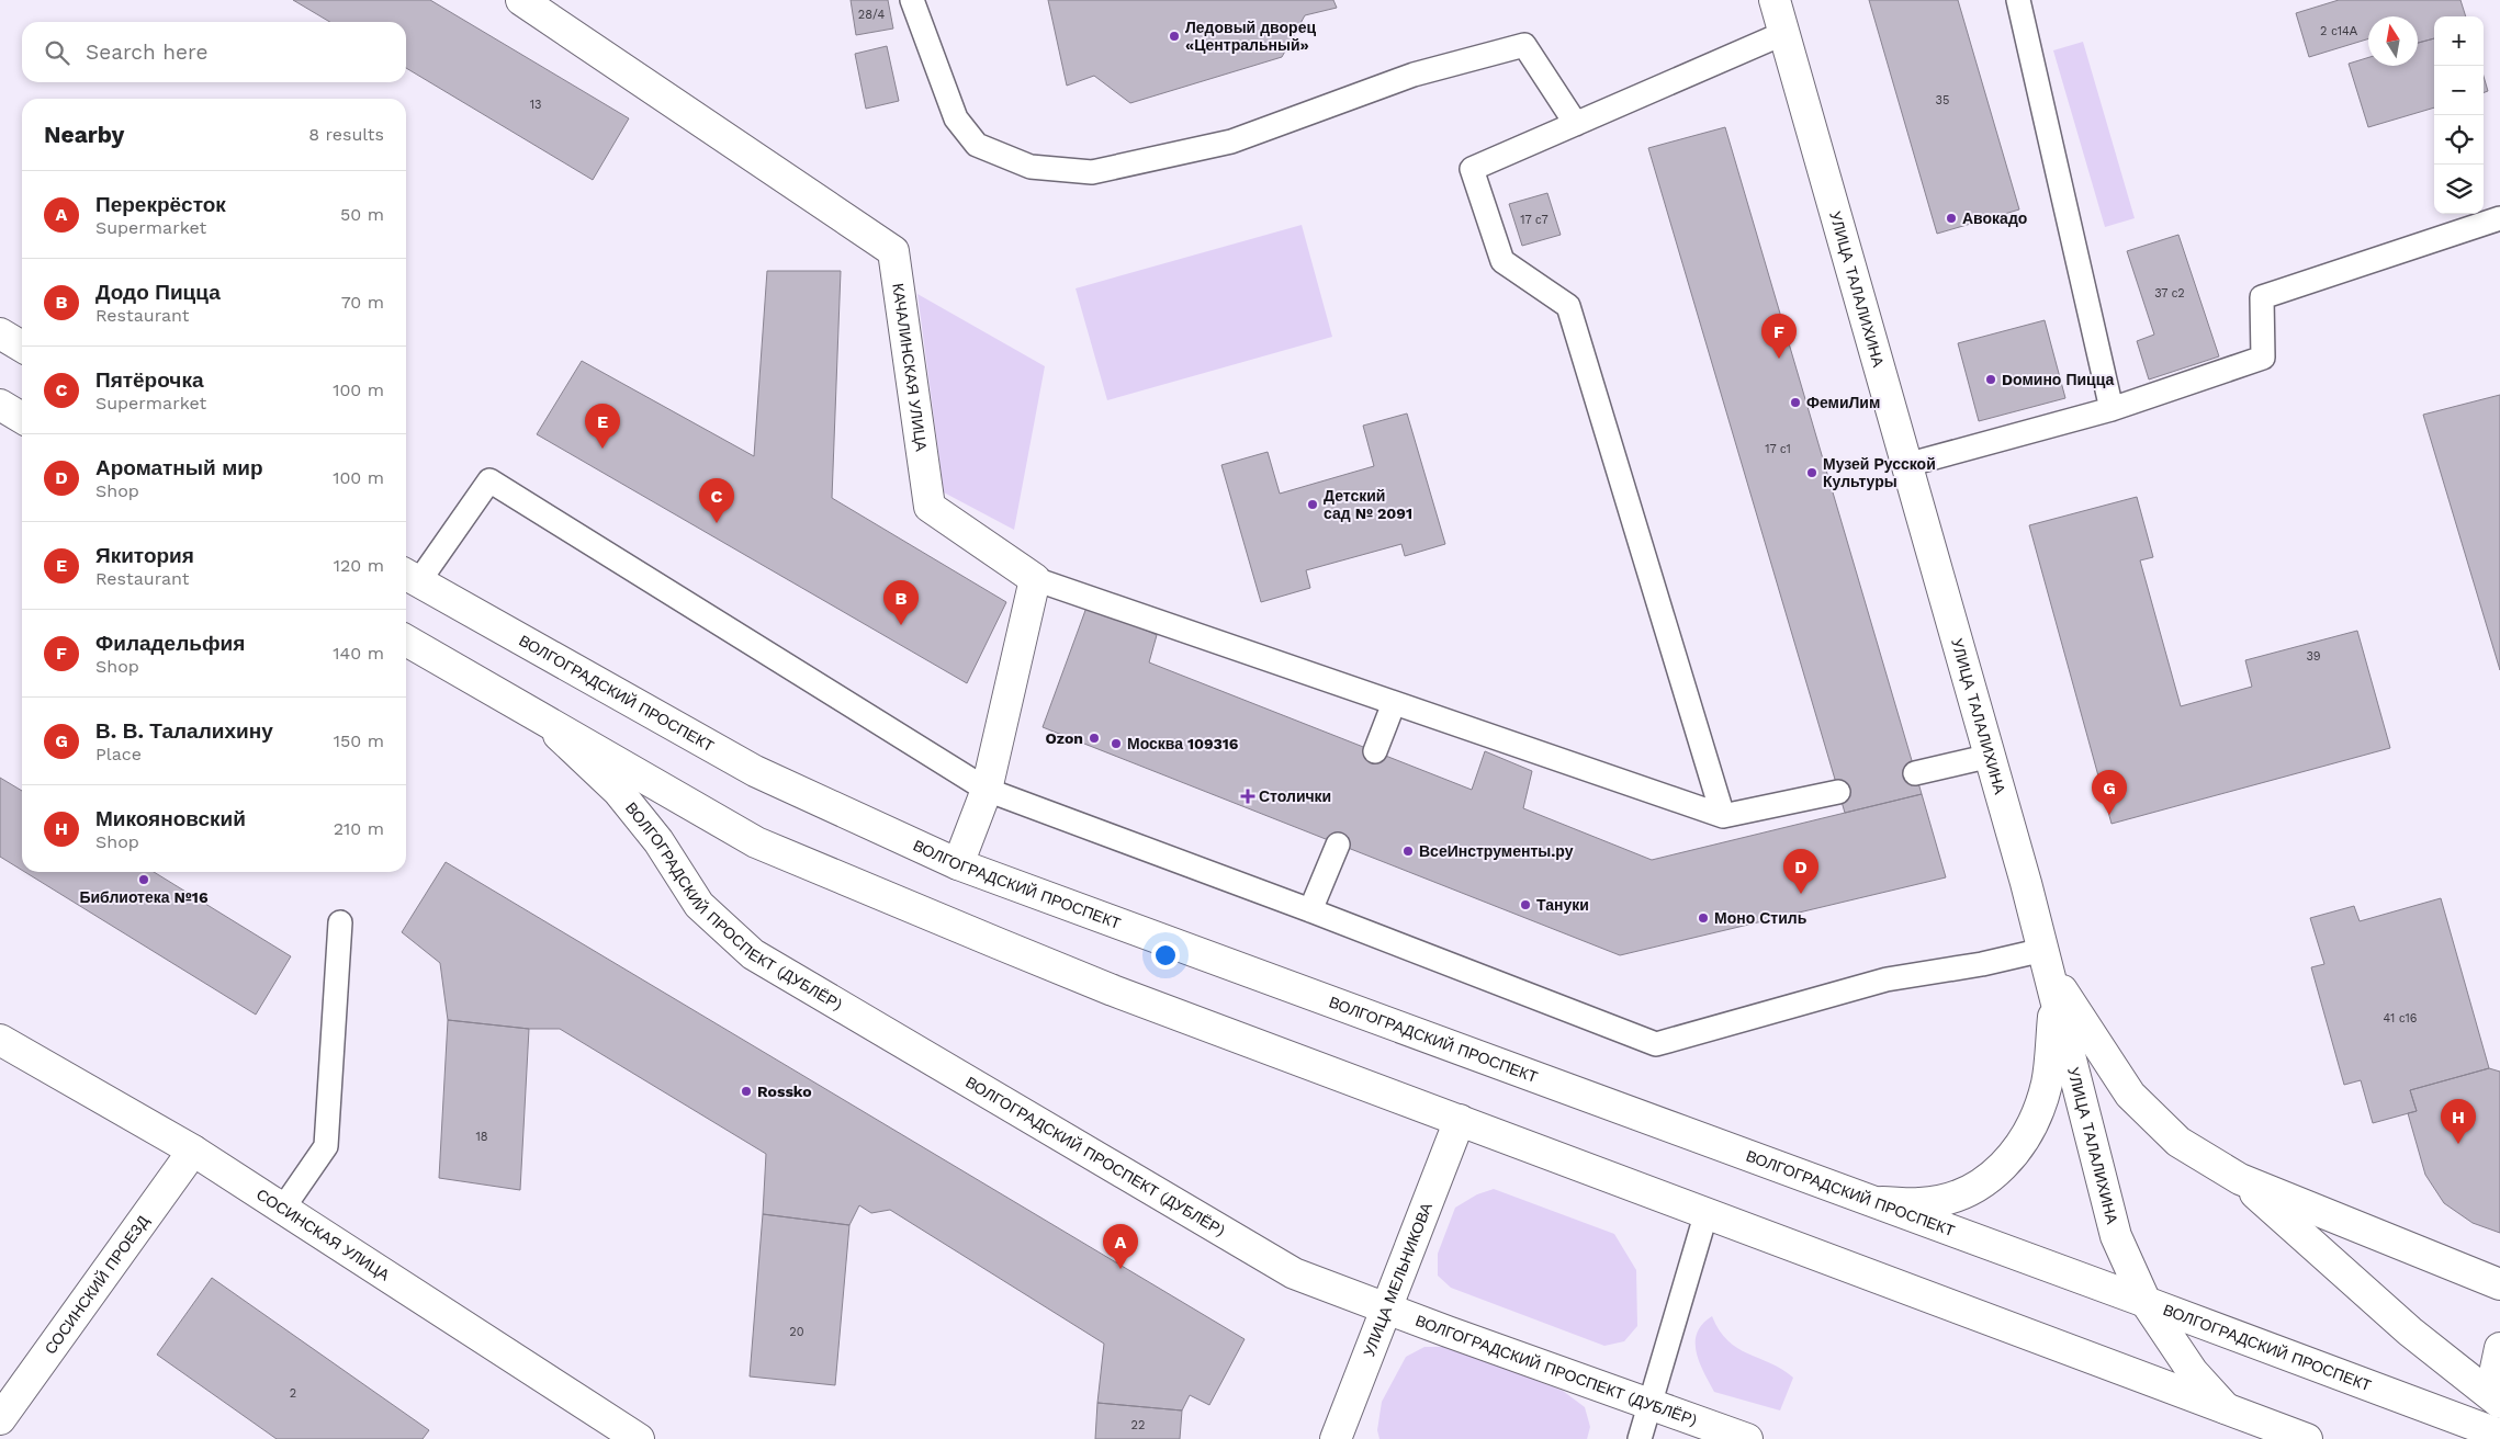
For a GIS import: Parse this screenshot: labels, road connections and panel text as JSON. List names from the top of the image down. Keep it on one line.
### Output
{"streets":{"street":["УЛИЦА ТАЛАЛИХИНА","КАЧАЛИНСКАЯ УЛИЦА","ВОЛГОГРАДСКИЙ ПРОСПЕКТ","ВОЛГОГРАДСКИЙ ПРОСПЕКТ (ДУБЛЁР)","СОСИНСКАЯ УЛИЦА","УЛИЦА МЕЛЬНИКОВА","СОСИНСКИЙ ПРОЕЗД"]},"crossings":[["УЛИЦА ТАЛАЛИХИНА","ВОЛГОГРАДСКИЙ ПРОСПЕКТ"],["ВОЛГОГРАДСКИЙ ПРОСПЕКТ (ДУБЛЁР)","УЛИЦА МЕЛЬНИКОВА"],["СОСИНСКАЯ УЛИЦА","СОСИНСКИЙ ПРОЕЗД"]],"places":{"other":["Ледовый дворец «Центральный»","Авокадо","Dомино Пицца","ФемиЛим","Музей Русской Культуры","Детский сад № 2091","Ozon","Москва 109316","ВсеИнструменты.ру","Библиотека №16","Тануки","Моно Стиль","Rossko"],"health":["Столички"]},"house_numbers":["28/4","2 с14А","35","13","17 с7","37 с2","17 с1","39","41 с16","18","20","2","22"],"north":"top","page":{"map_buttons":["+","−"],"search":"Search here","heading":["Nearby","8 results"],"list":[{"mark":"A","name":"Перекрёсток","note":"Supermarket","value":"50 m"},{"mark":"B","name":"Додо Пицца","note":"Restaurant","value":"70 m"},{"mark":"C","name":"Пятёрочка","note":"Supermarket","value":"100 m"},{"mark":"D","name":"Ароматный мир","note":"Shop","value":"100 m"},{"mark":"E","name":"Якитория","note":"Restaurant","value":"120 m"},{"mark":"F","name":"Филадельфия","note":"Shop","value":"140 m"},{"mark":"G","name":"В. В. Талалихину","note":"Place","value":"150 m"},{"mark":"H","name":"Микояновский","note":"Shop","value":"210 m"}],"pins":["F","E","C","B","G","D","H","A"]}}
